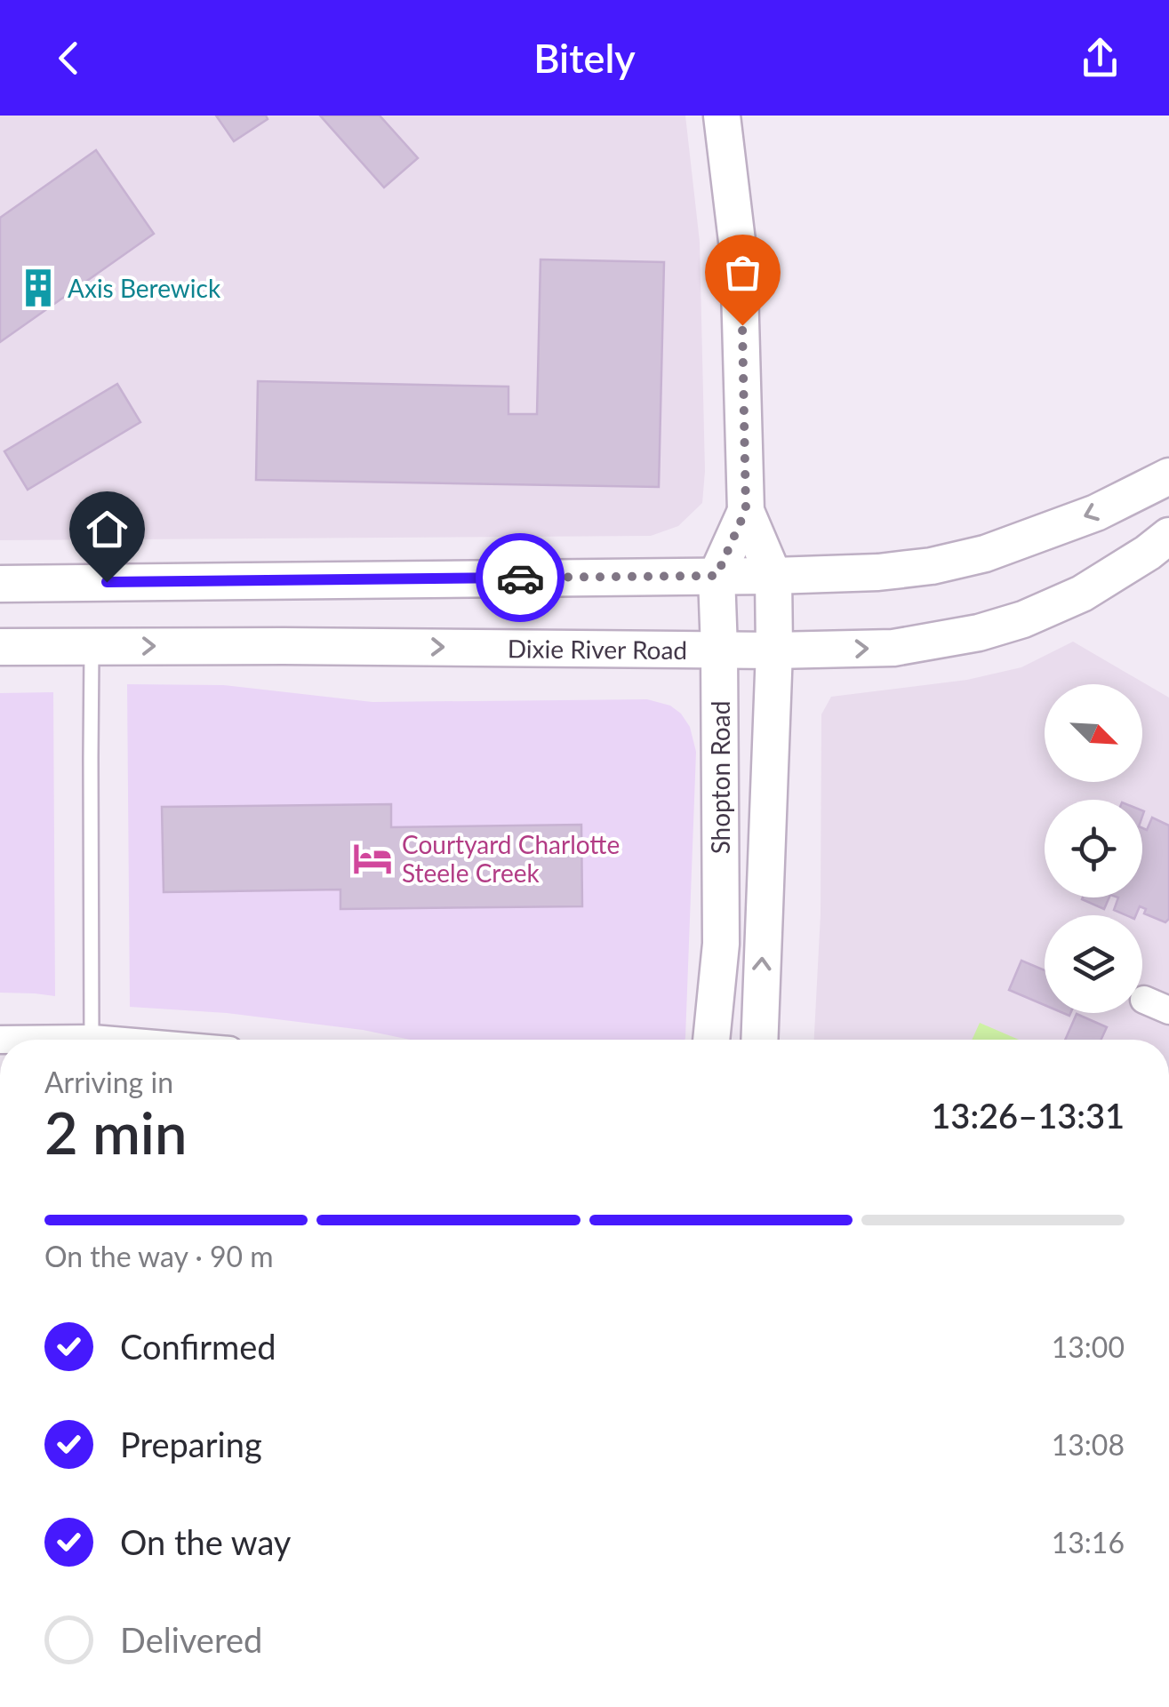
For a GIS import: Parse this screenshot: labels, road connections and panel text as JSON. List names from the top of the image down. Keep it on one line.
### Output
{"streets":{"street":["Dixie River Road","Shopton Road"]},"crossings":[["Dixie River Road","Shopton Road"]],"places":{"building":["Axis Berewick"],"hotel":["Courtyard Charlotte Steele Creek"]},"north":"bottom right","page":{"header":"Bitely","heading":["2 min","Arriving in","13:26–13:31"],"bar":"On the way · 90 m","list":[["Confirmed","13:00"],["Preparing","13:08"],["On the way","13:16"],"Delivered"]}}
